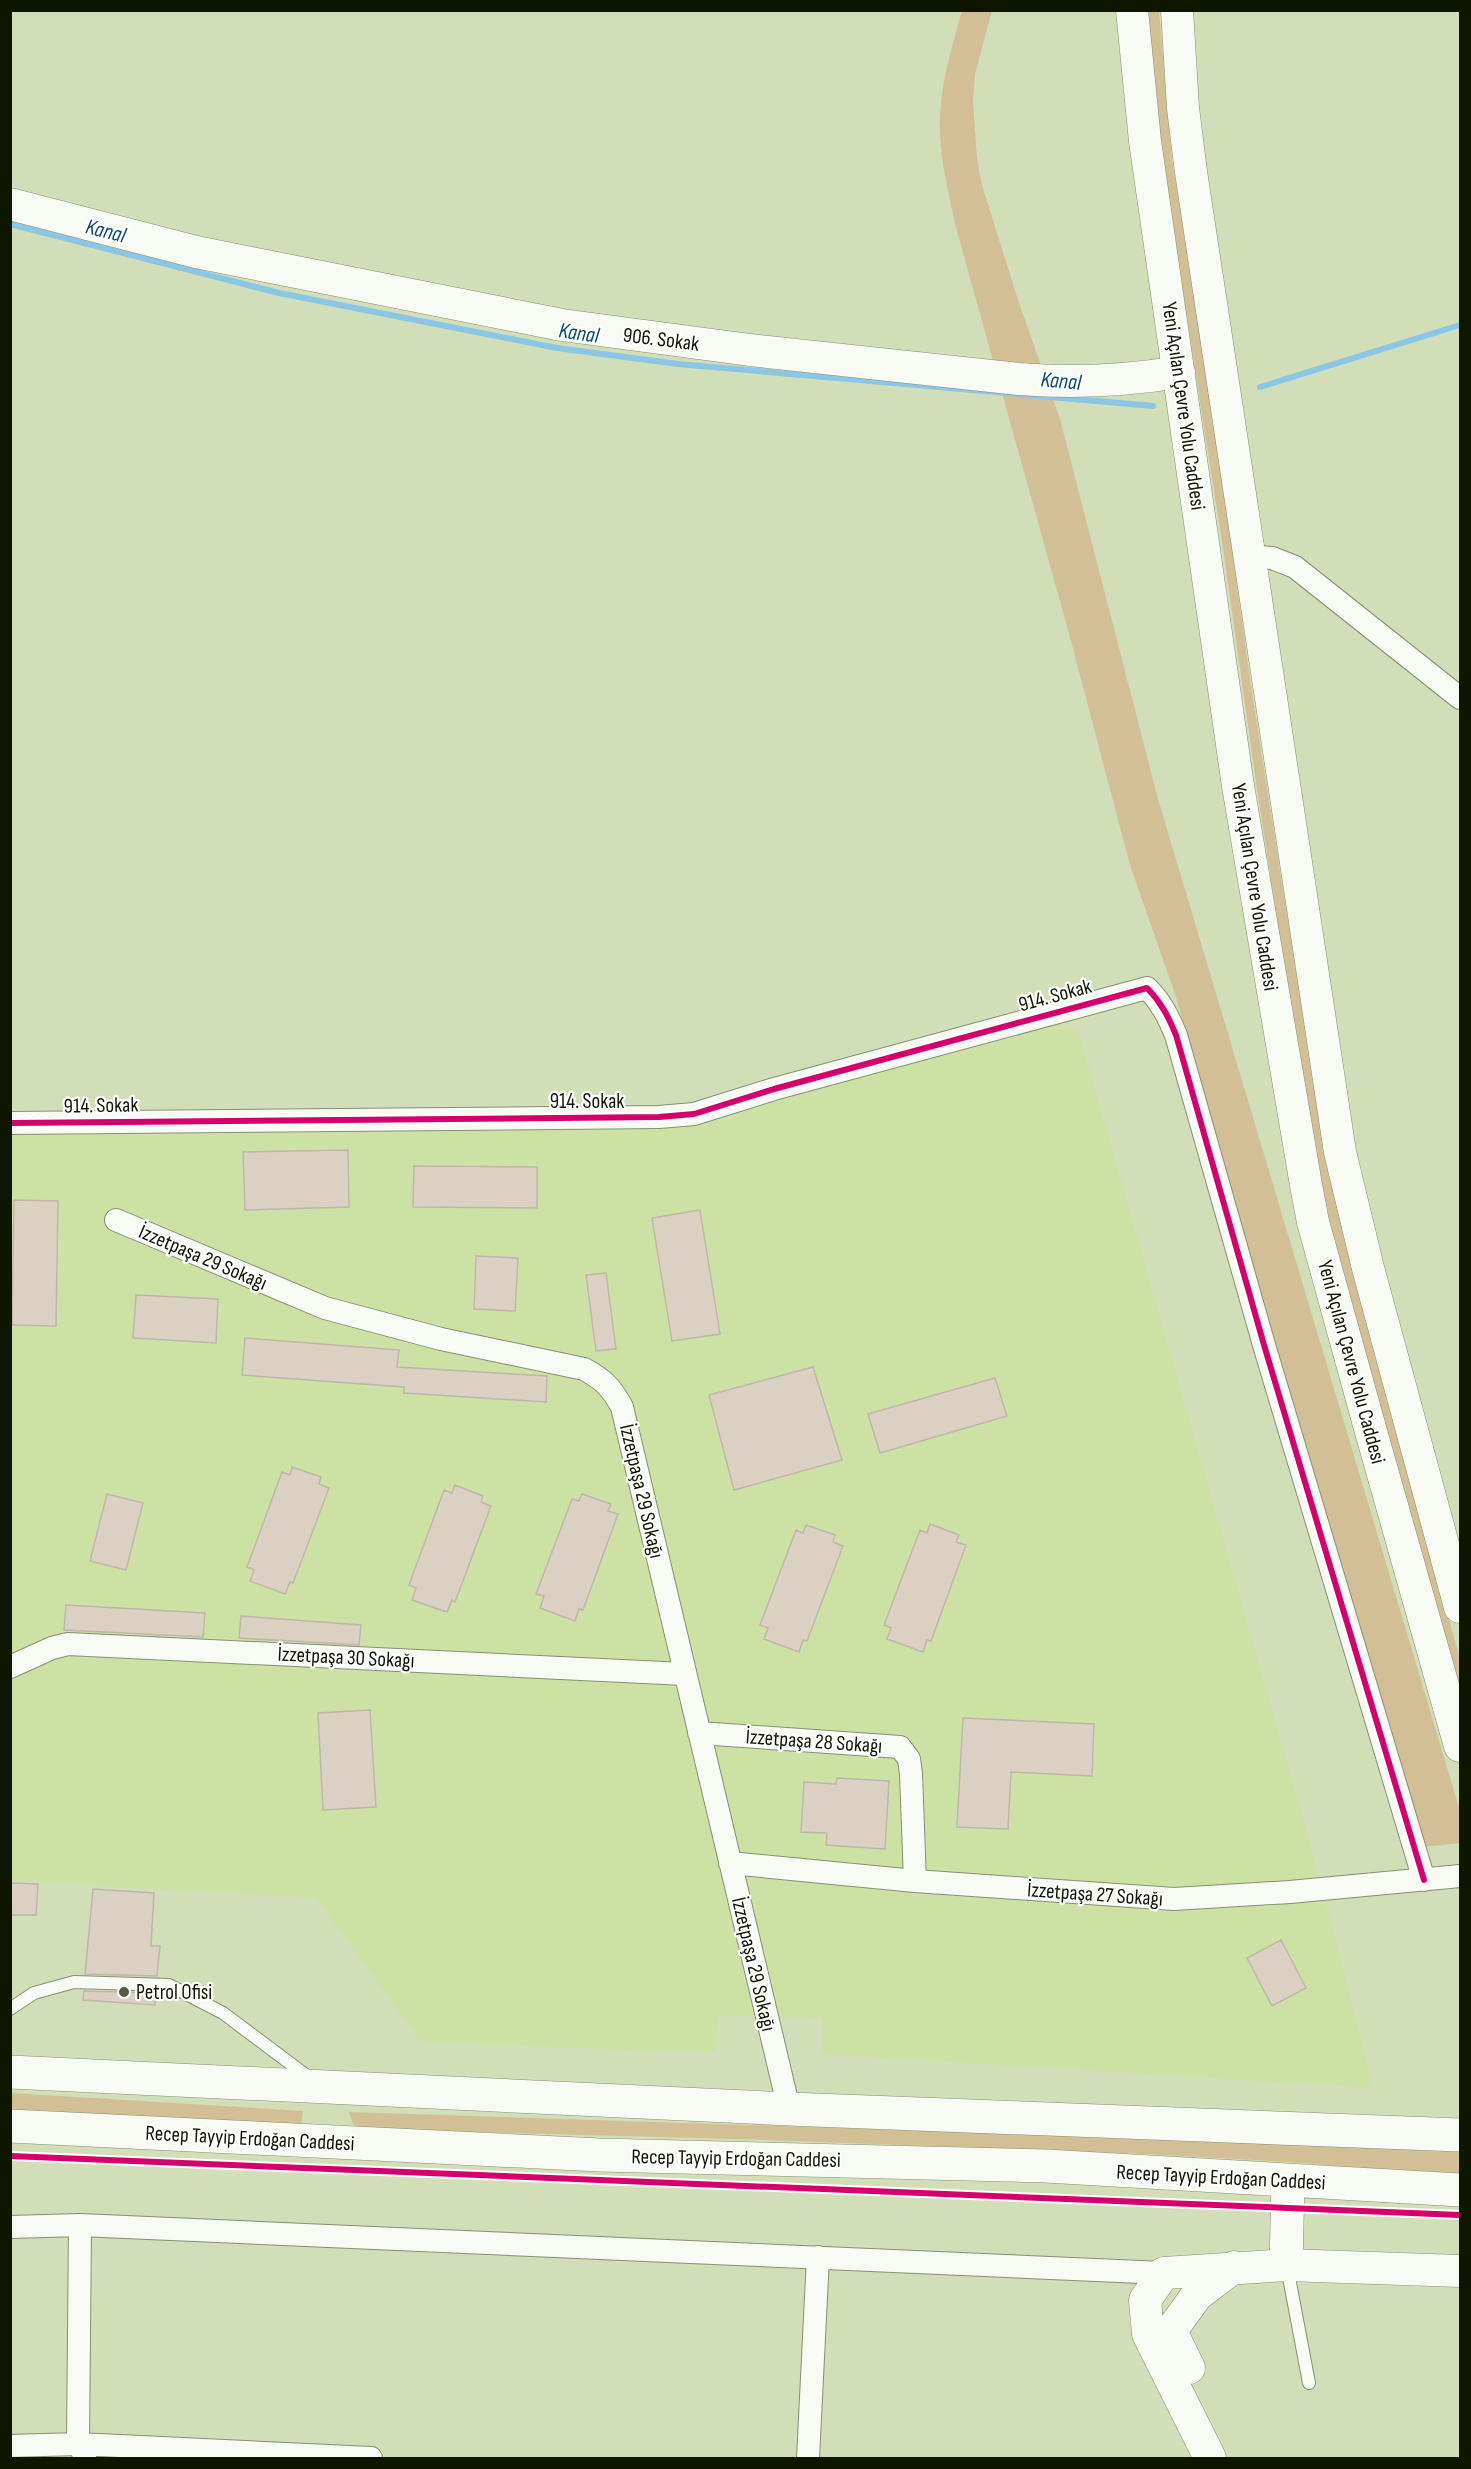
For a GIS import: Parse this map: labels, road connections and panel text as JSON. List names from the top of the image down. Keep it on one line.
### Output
{"streets":{"main road":["906. Sokak","Yeni Açılan Çevre Yolu Caddesi","Recep Tayyip Erdoğan Caddesi"],"street":["914. Sokak","İzzetpaşa 29 Sokağı","İzzetpaşa 30 Sokağı","İzzetpaşa 28 Sokağı","İzzetpaşa 27 Sokağı"]},"crossings":[["906. Sokak","Yeni Açılan Çevre Yolu Caddesi"],["914. Sokak","İzzetpaşa 27 Sokağı"],["İzzetpaşa 29 Sokağı","İzzetpaşa 30 Sokağı"],["İzzetpaşa 29 Sokağı","İzzetpaşa 28 Sokağı"],["İzzetpaşa 29 Sokağı","İzzetpaşa 27 Sokağı"],["İzzetpaşa 28 Sokağı","İzzetpaşa 27 Sokağı"]],"water":["Kanal"],"places":["Petrol Ofisi"]}
